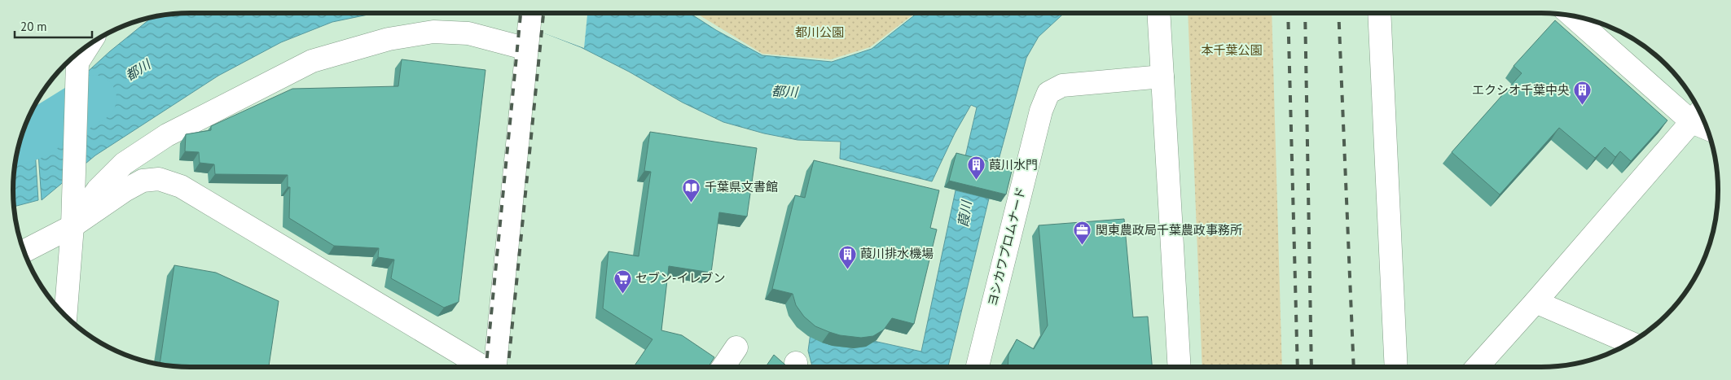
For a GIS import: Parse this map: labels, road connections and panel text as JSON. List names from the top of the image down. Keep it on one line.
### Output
{"streets":{"street":["ヨシカワプロムナード"]},"water":["都川","葭川"],"parks":["都川公園","本千葉公園"],"places":{"building":["エクシオ千葉中央","葭川水門","葭川排水機場"],"library":["千葉県文書館"],"office":["関東農政局千葉農政事務所"],"supermarket":["セブン-イレブン"]},"scale_bar":"20 m"}
